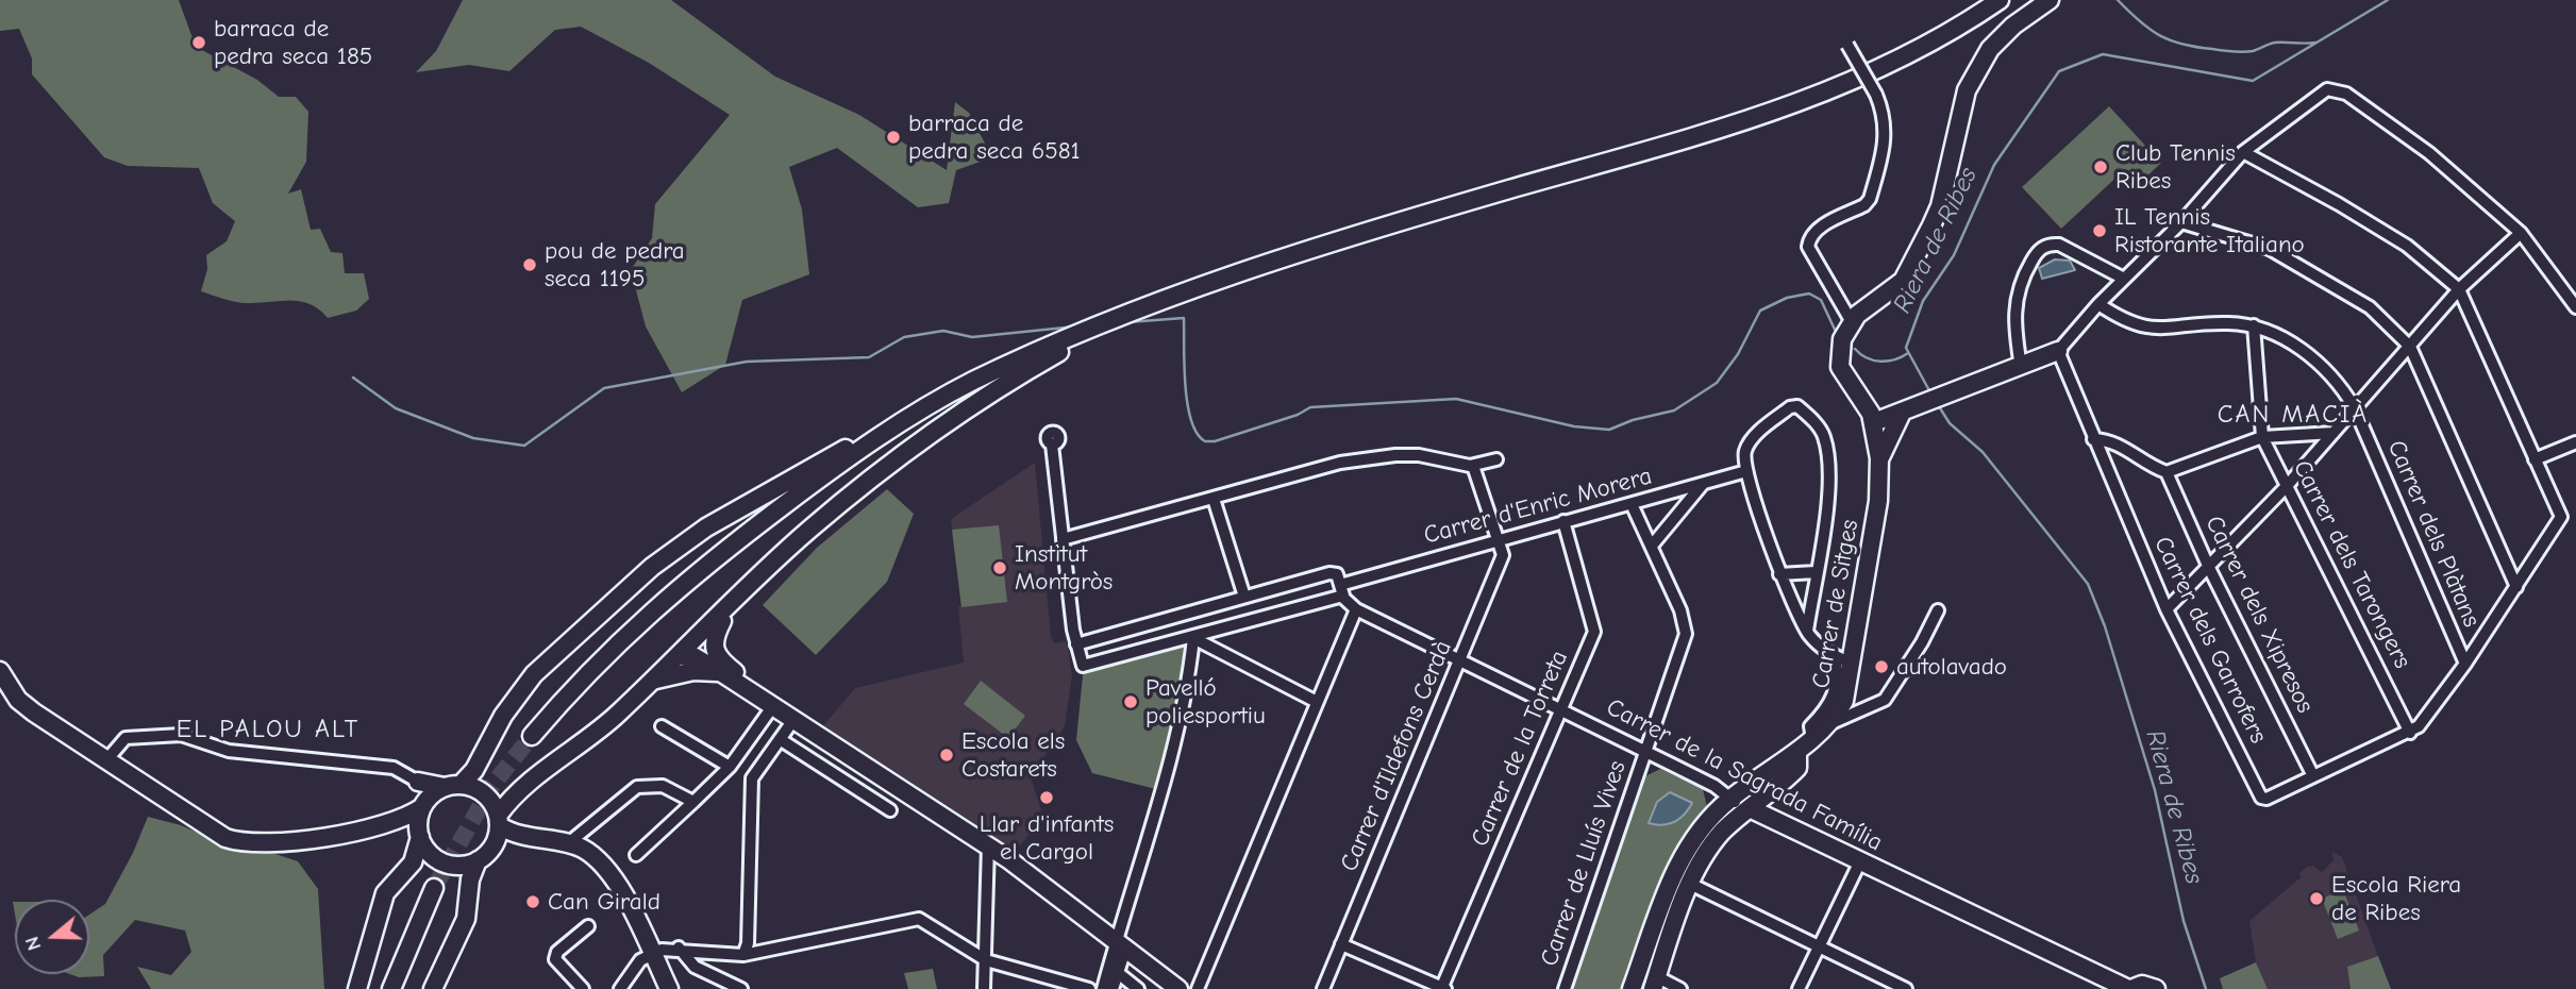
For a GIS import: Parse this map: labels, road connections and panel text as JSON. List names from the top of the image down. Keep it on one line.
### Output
{"streets":{"street":["Carrer d'Enric Morera","Carrer dels Plàtans","Carrer dels Tarongers","Carrer de Sitges","Carrer dels Xipresos","Carrer dels Garrofers","Carrer de la Torreta","Carrer d'Ildefons Cerdà","Carrer de la Sagrada Família","Carrer de Lluís Vives"]},"crossings":[["Carrer d'Enric Morera","Carrer de la Torreta"],["Carrer d'Enric Morera","Carrer d'Ildefons Cerdà"],["Carrer d'Enric Morera","Carrer de Lluís Vives"],["Carrer dels Plàtans","Carrer dels Tarongers"],["Carrer dels Tarongers","Carrer dels Garrofers"],["Carrer de Sitges","Carrer de la Sagrada Família"],["Carrer dels Xipresos","Carrer dels Garrofers"],["Carrer de la Torreta","Carrer de la Sagrada Família"],["Carrer d'Ildefons Cerdà","Carrer de la Sagrada Família"],["Carrer de la Sagrada Família","Carrer de Lluís Vives"]],"districts":["CAN MACIÀ","EL PALOU ALT"],"water":["Riera de Ribes"],"places":["barraca de pedra seca 185","barraca de pedra seca 6581","Club Tennis Ribes","IL Tennis Ristorante Italiano","pou de pedra seca 1195","Institut Montgròs","autolavado","Pavelló poliesportiu","Escola els Costarets","Llar d'infants el Cargol","Escola Riera de Ribes","Can Girald"],"north":"left"}
